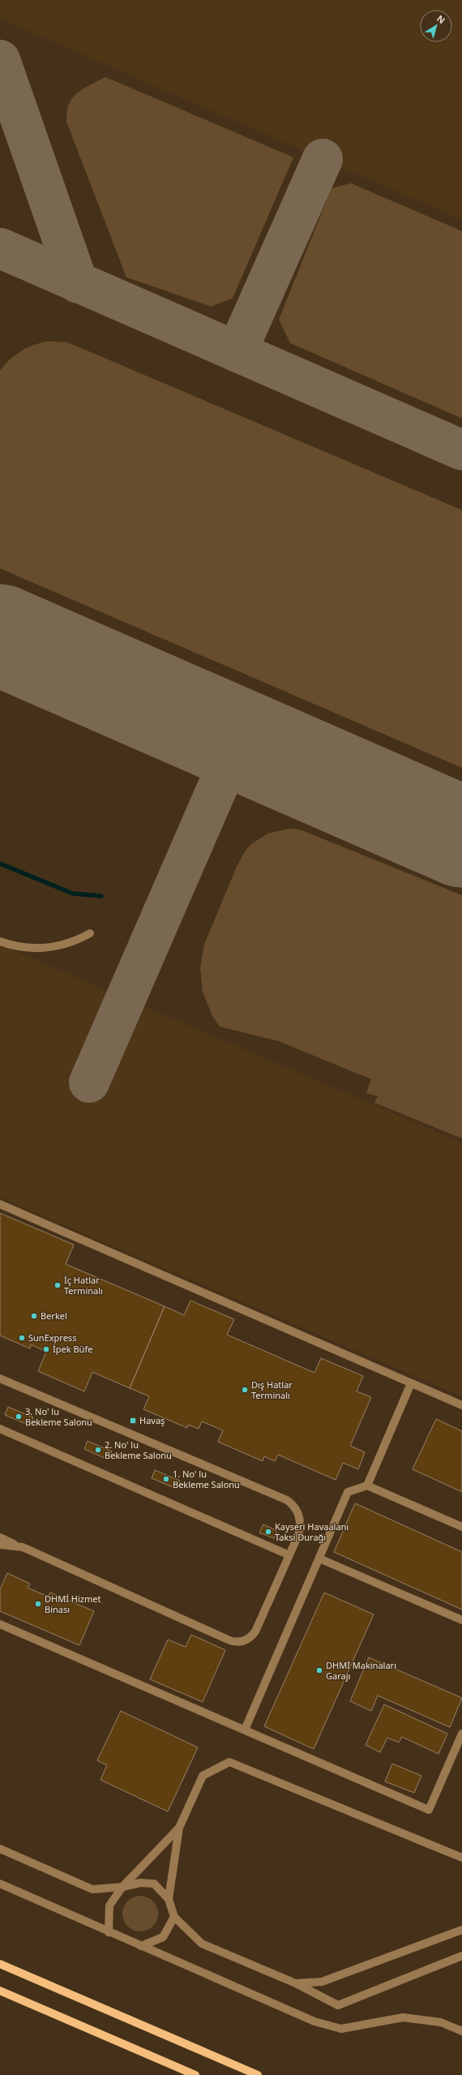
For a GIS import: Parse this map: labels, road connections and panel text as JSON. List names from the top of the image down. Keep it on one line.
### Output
{"places":{"other":["İç Hatlar Terminalı","Berkel","SunExpress","İpek Büfe","Dış Hatlar Terminalı","3. No' lu Bekleme Salonu","2. No' lu Bekleme Salonu","1. No' lu Bekleme Salonu","Kayseri Havaalanı Taksi Durağı","DHMİ Hizmet Binası","DHMİ Makinaları Garajı"],"transit":["Havaş"]},"north":"top right"}
